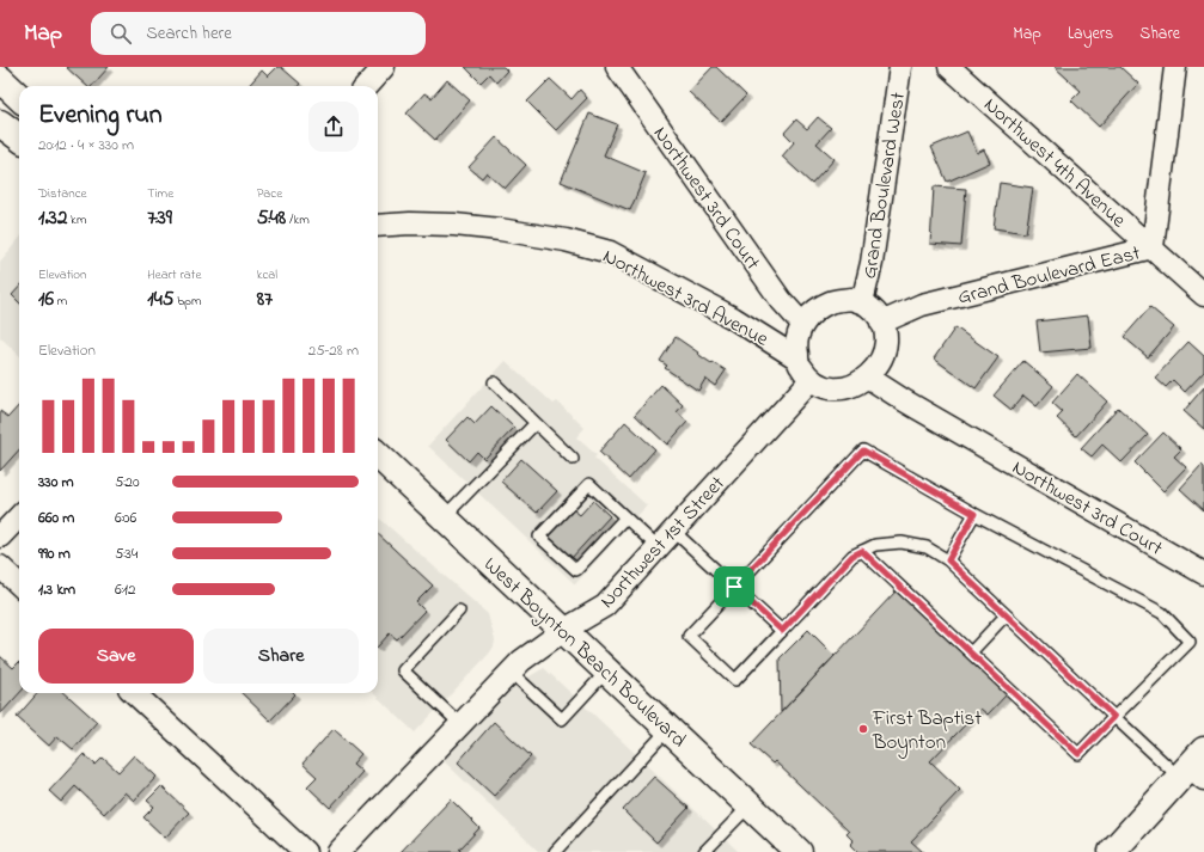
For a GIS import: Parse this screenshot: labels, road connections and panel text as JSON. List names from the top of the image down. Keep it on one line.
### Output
{"streets":{"main road":["West Boynton Beach Boulevard"],"street":["Northwest 4th Avenue","Grand Boulevard West","Northwest 3rd Court","Grand Boulevard East","Northwest 3rd Avenue","Northwest 1st Street"]},"crossings":[["Northwest 4th Avenue","Grand Boulevard East"],["Grand Boulevard West","Northwest 3rd Court"],["Grand Boulevard West","Grand Boulevard East"],["Grand Boulevard West","Northwest 3rd Avenue"],["Grand Boulevard West","Northwest 1st Street"],["Northwest 3rd Court","Grand Boulevard East"],["Northwest 3rd Court","Northwest 3rd Avenue"],["Northwest 3rd Court","Northwest 1st Street"],["Grand Boulevard East","Northwest 3rd Avenue"],["Grand Boulevard East","Northwest 1st Street"],["Northwest 3rd Avenue","Northwest 1st Street"],["Northwest 1st Street","West Boynton Beach Boulevard"]],"places":["First Baptist Boynton"],"page":{"header":"Map","search":"Search here","nav":["Map","Layers","Share"],"heading":["Evening run","20:12 · 4 × 330 m"],"stats":[["Distance","1.32 km"],["Time","7:39"],["Pace","5:48 /km"],["Elevation","16 m"],["Heart rate","145 bpm"],["kcal","87"]],"chart":["Elevation","25–28 m"],"list":[{"name":"330 m","note":"5:20"},{"name":"660 m","note":"6:06"},{"name":"990 m","note":"5:34"},{"name":"1.3 km","note":"6:12"}],"buttons":["Save","Share"]}}
